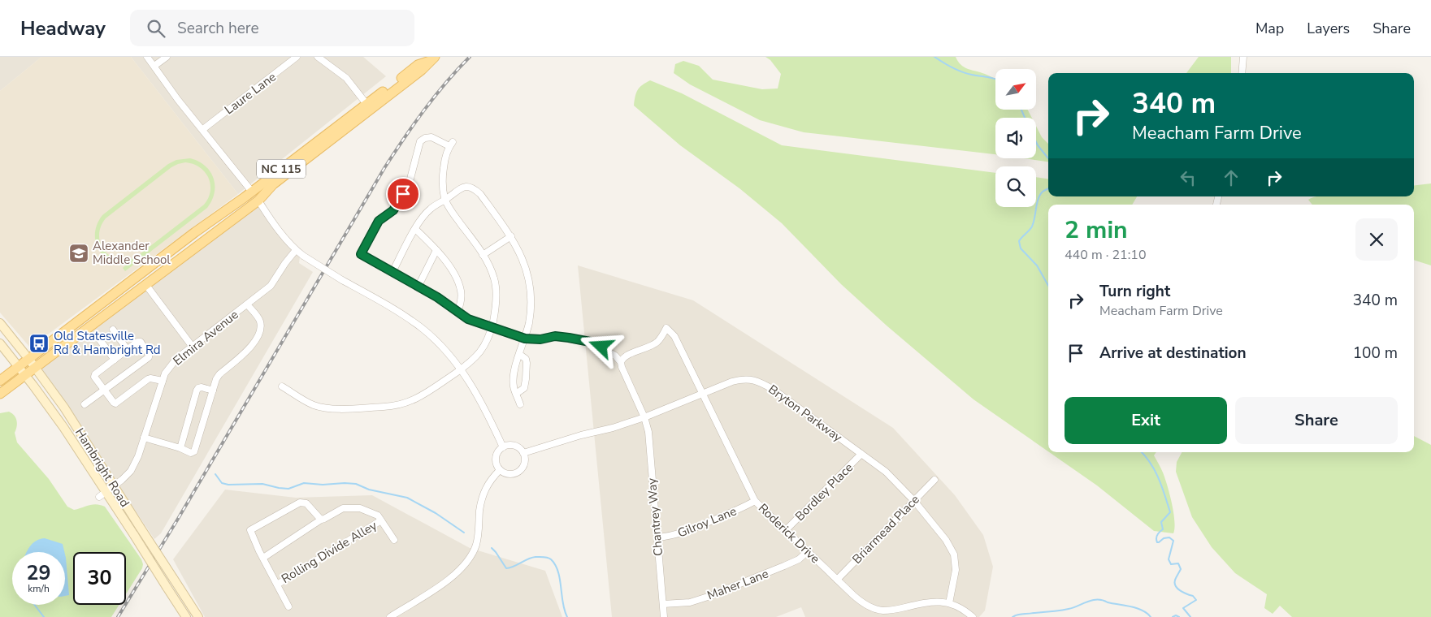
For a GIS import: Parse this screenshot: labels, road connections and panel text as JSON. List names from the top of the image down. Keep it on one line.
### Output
{"streets":{"main road":["NC 115"],"street":["Laure Lane","Elmira Avenue","Bryton Parkway","Hambright Road","Bordley Place","Chantrey Way","Gilroy Lane","Briarmead Place","Roderick Drive","Rolling Divide Alley","Maher Lane"]},"crossings":[["NC 115","Hambright Road"],["Elmira Avenue","Hambright Road"],["Bryton Parkway","Bordley Place"],["Bryton Parkway","Chantrey Way"],["Bryton Parkway","Briarmead Place"],["Bryton Parkway","Roderick Drive"],["Bordley Place","Roderick Drive"],["Chantrey Way","Gilroy Lane"],["Chantrey Way","Roderick Drive"],["Chantrey Way","Maher Lane"],["Gilroy Lane","Roderick Drive"],["Briarmead Place","Roderick Drive"],["Roderick Drive","Maher Lane"]],"places":{"school or university":["Alexander Middle School"],"bus stop":["Old Statesville Rd & Hambright Rd"]},"north":"top right","page":{"header":"Headway","search":"Search here","nav":["Map","Layers","Share"],"turn":["340 m","Meacham Farm Drive"],"heading":["2 min","440 m · 21:10"],"list":[{"name":"Turn right","note":"Meacham Farm Drive","value":"340 m"},{"name":"Arrive at destination","value":"100 m"}],"buttons":["Exit","Share"],"speed":"29 km/h","limit":"30"}}
